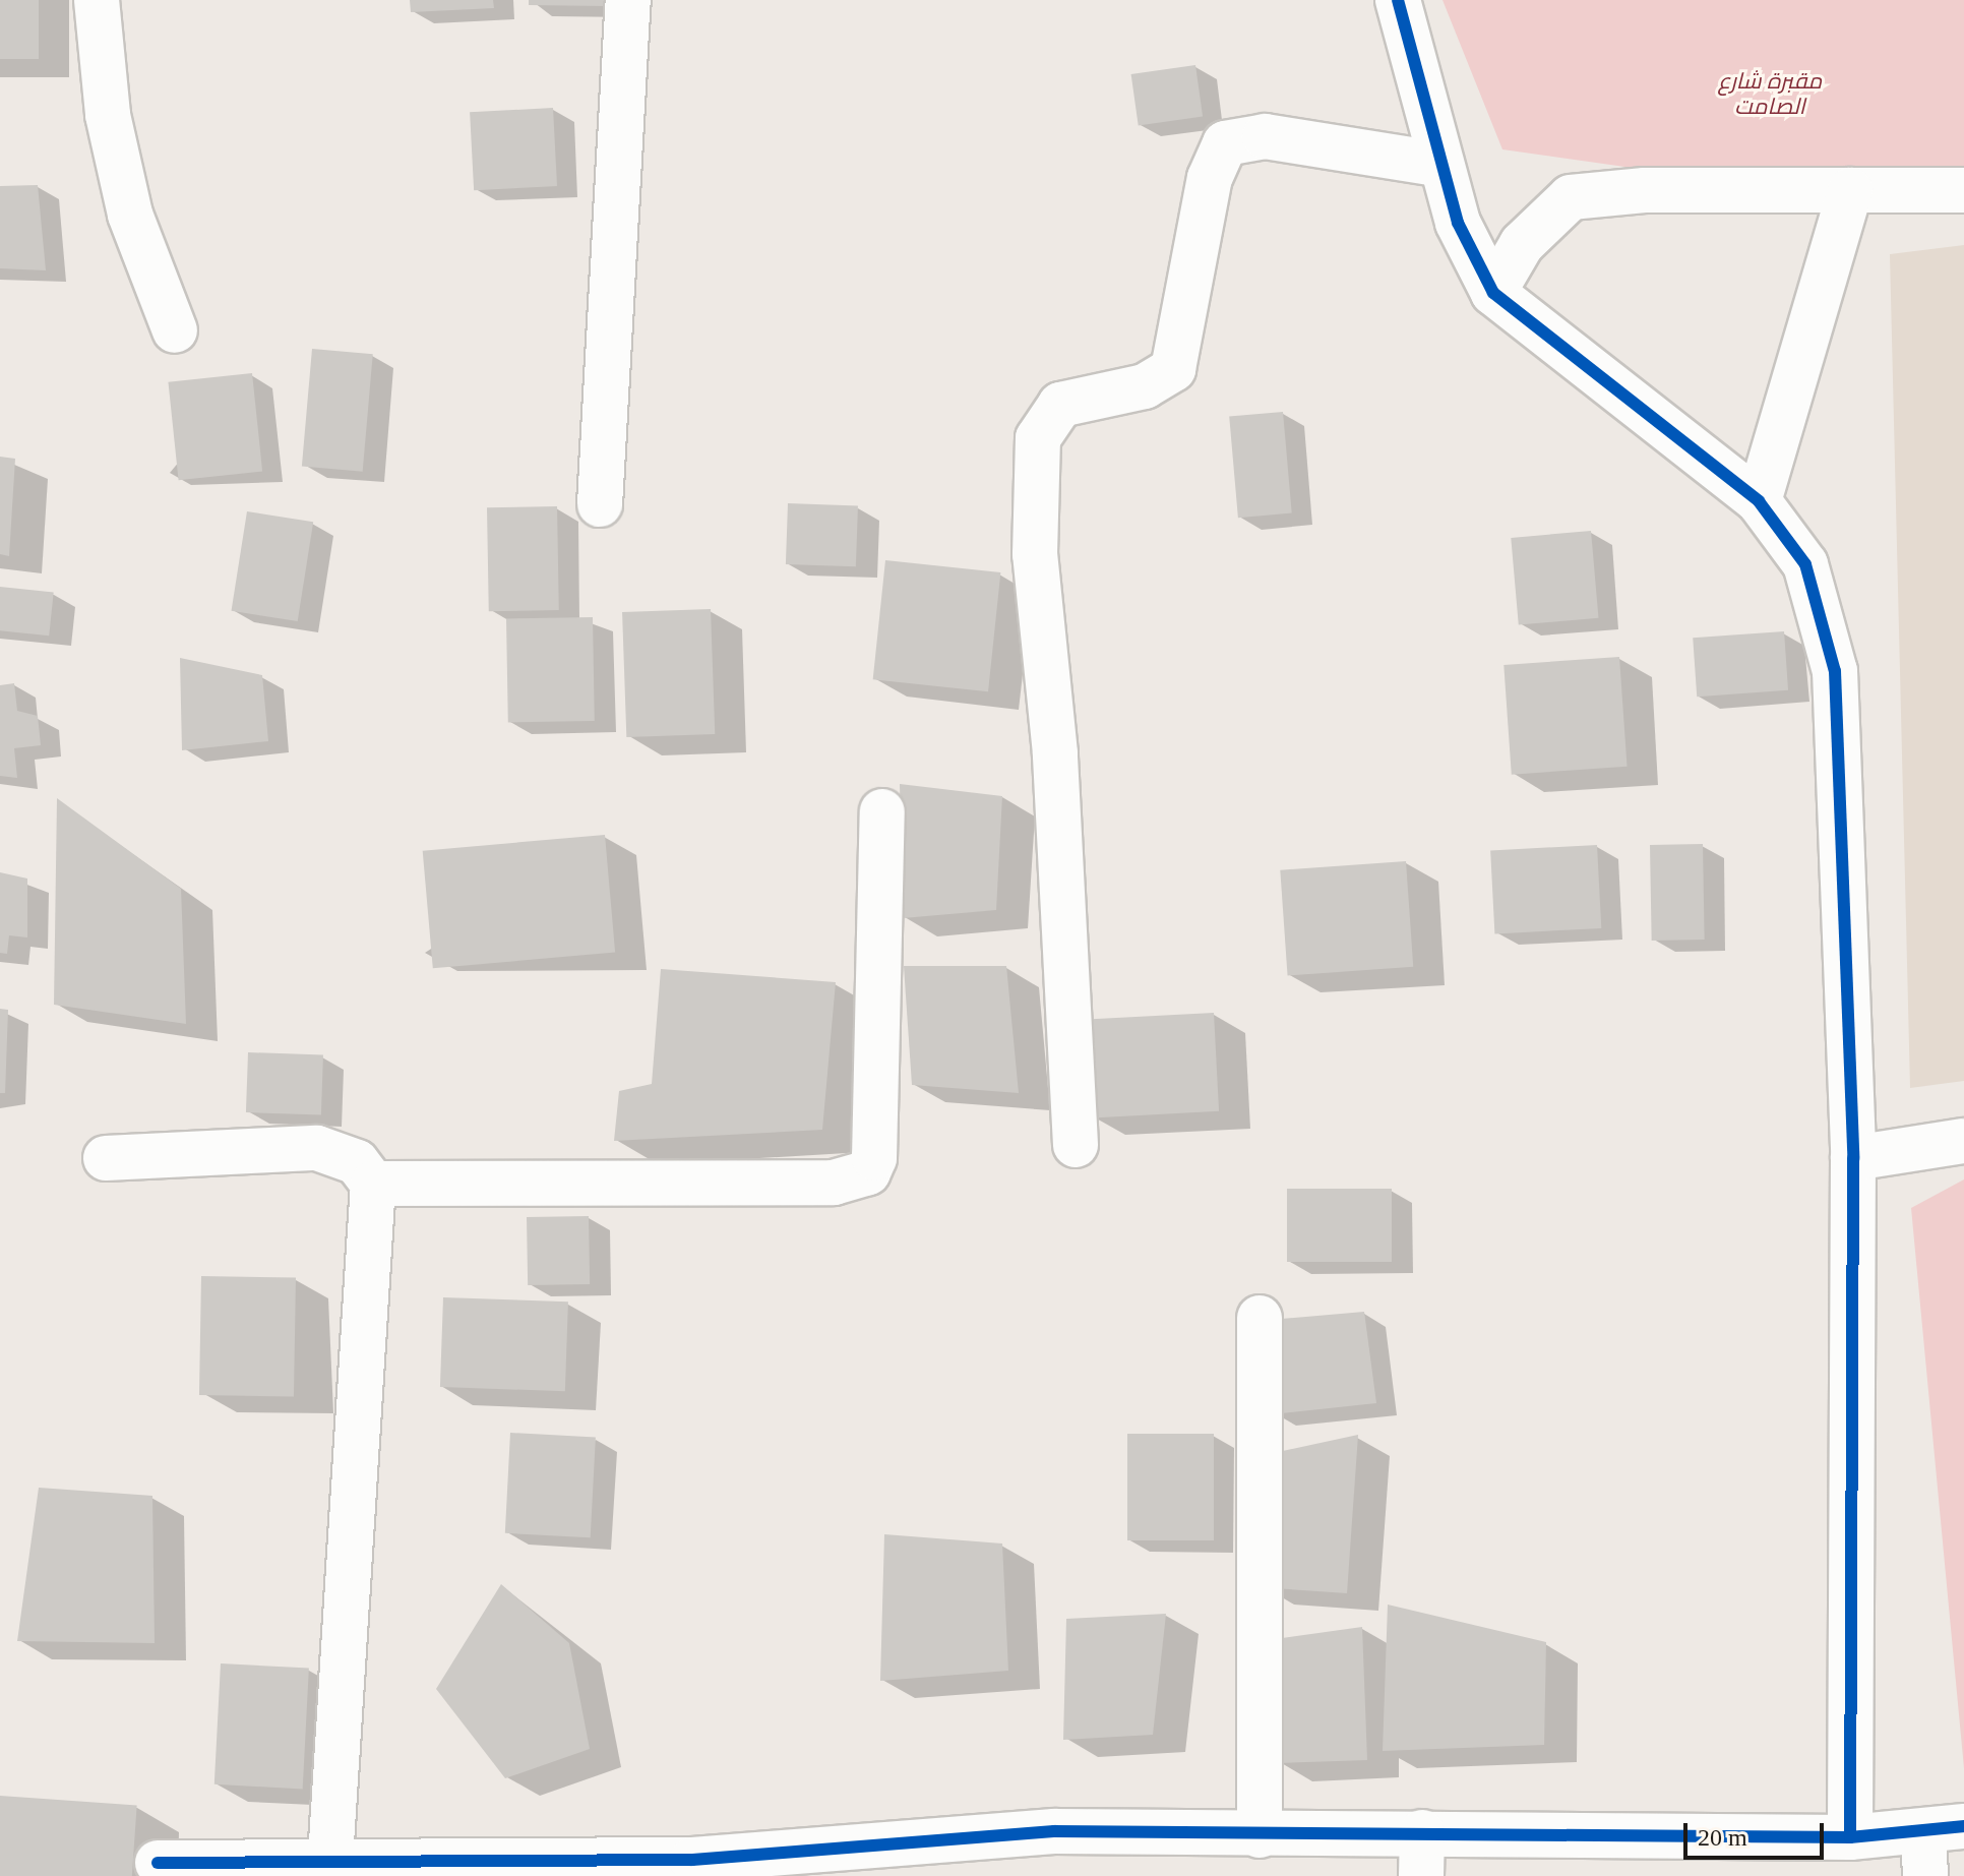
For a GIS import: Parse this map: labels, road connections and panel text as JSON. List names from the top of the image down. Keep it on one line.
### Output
{"parks":["مقبرة شارع الصامت"],"scale_bar":"20 m"}
